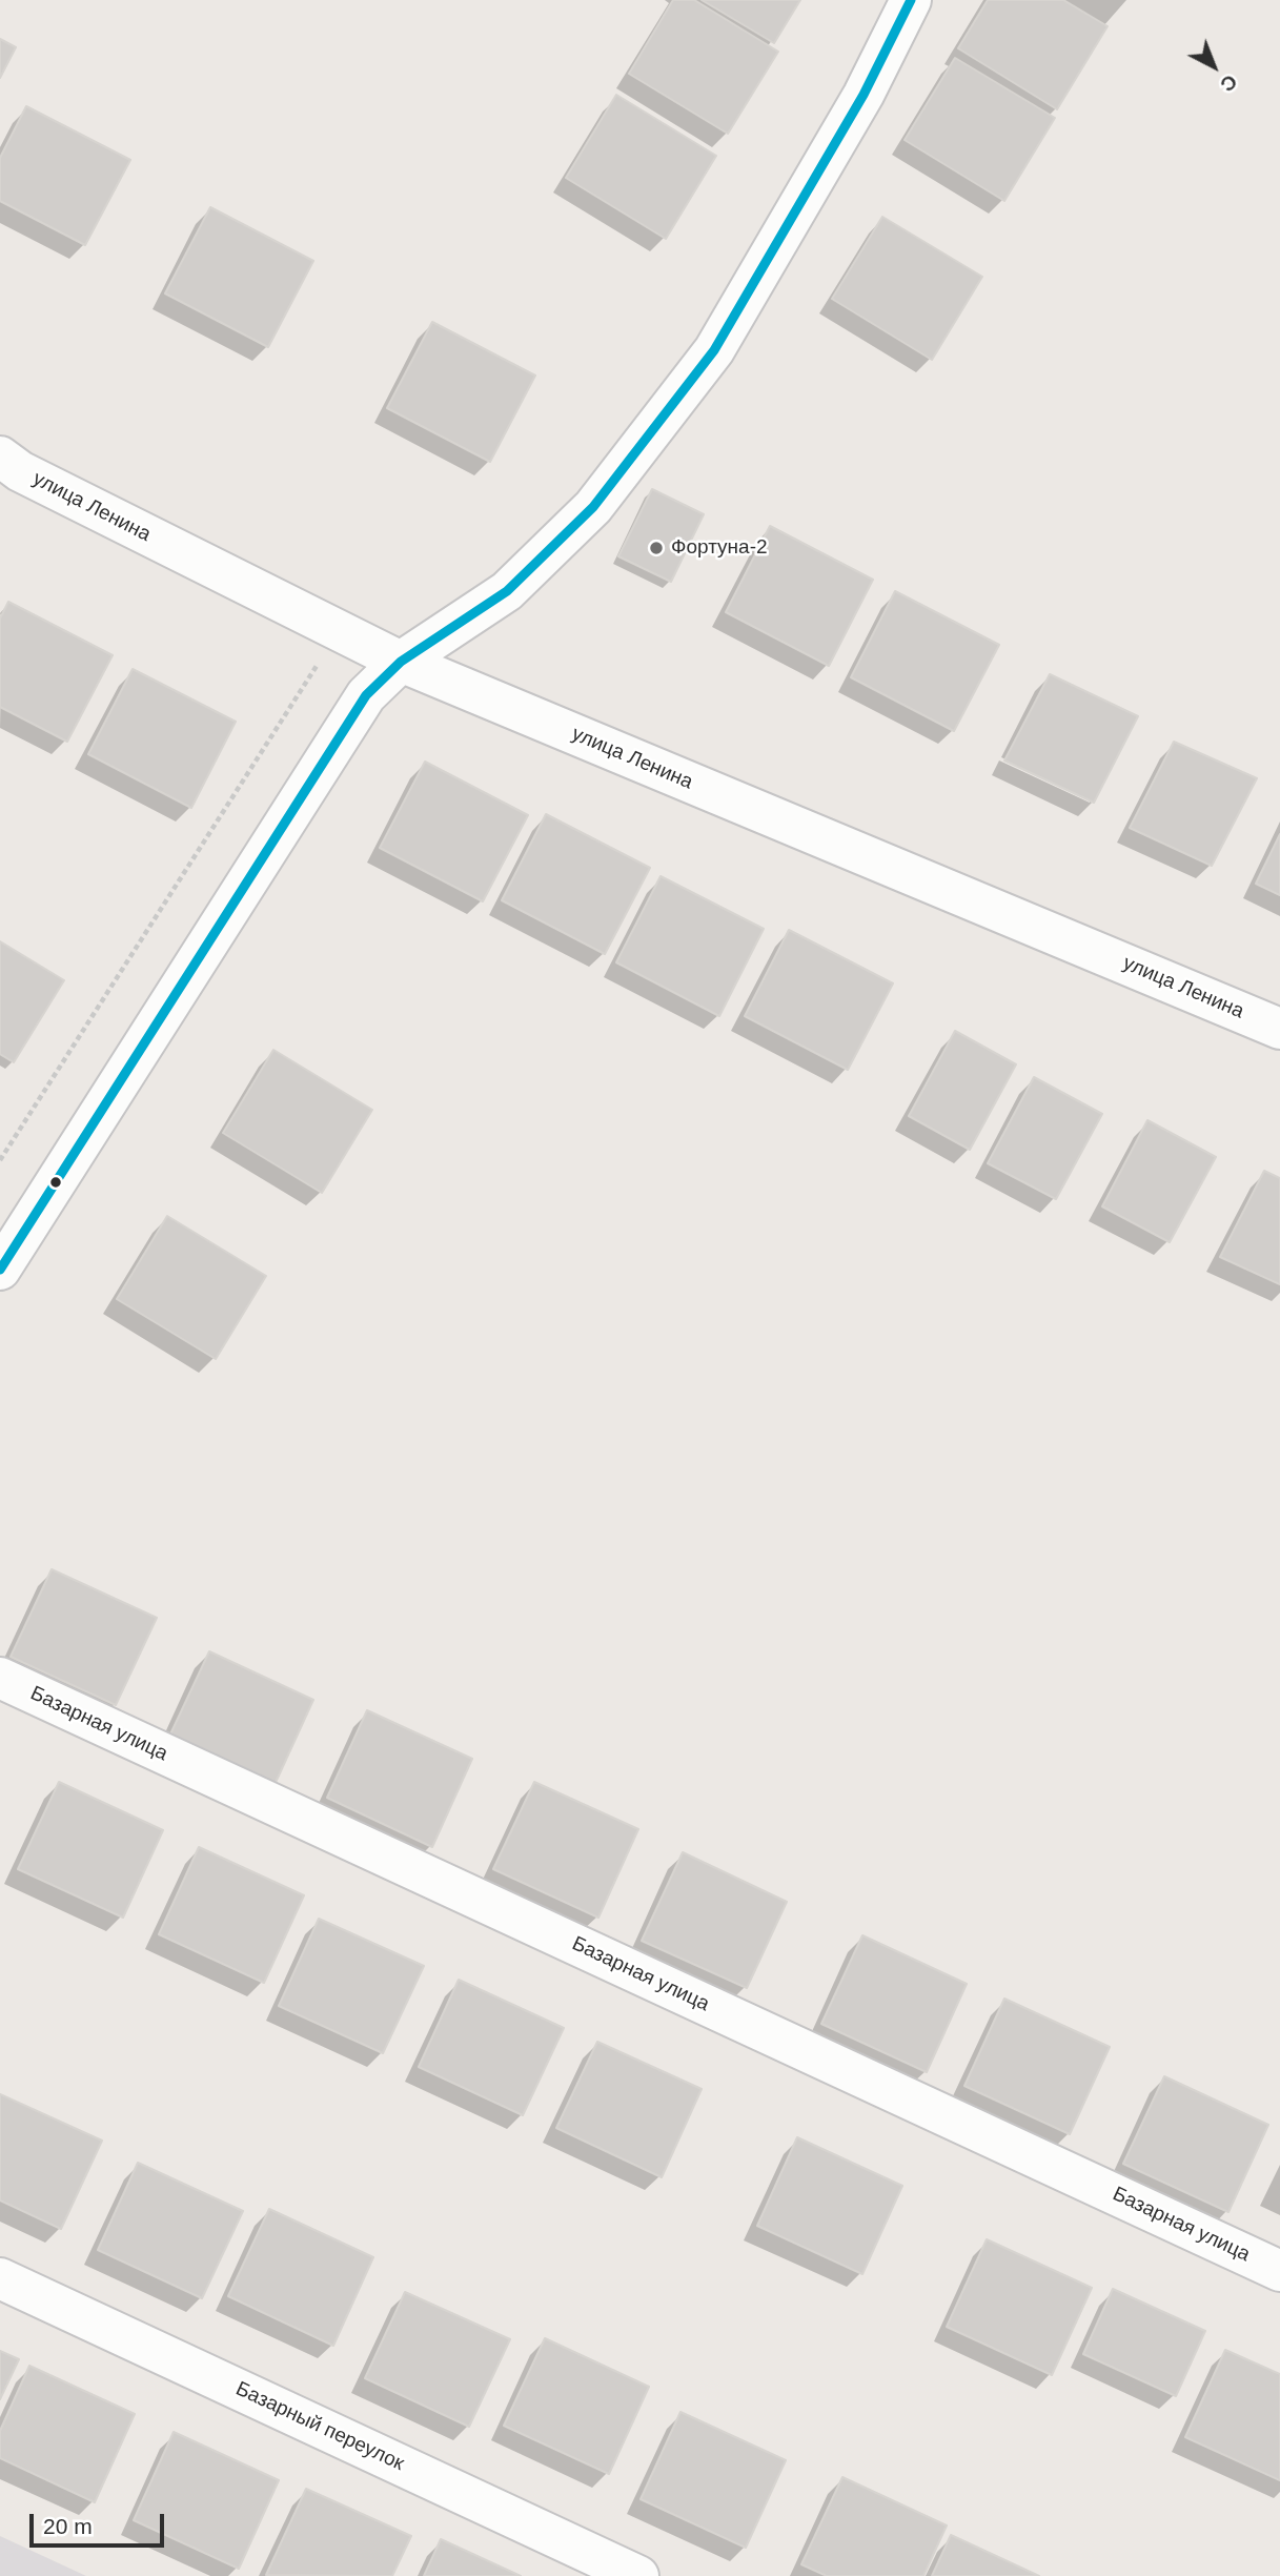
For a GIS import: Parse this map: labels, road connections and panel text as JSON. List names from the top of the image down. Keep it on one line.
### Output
{"streets":{"street":["улица Ленина","Базарная улица","Базарный переулок"]},"places":["Фортуна-2"],"scale_bar":"20 m","north":"bottom right"}
